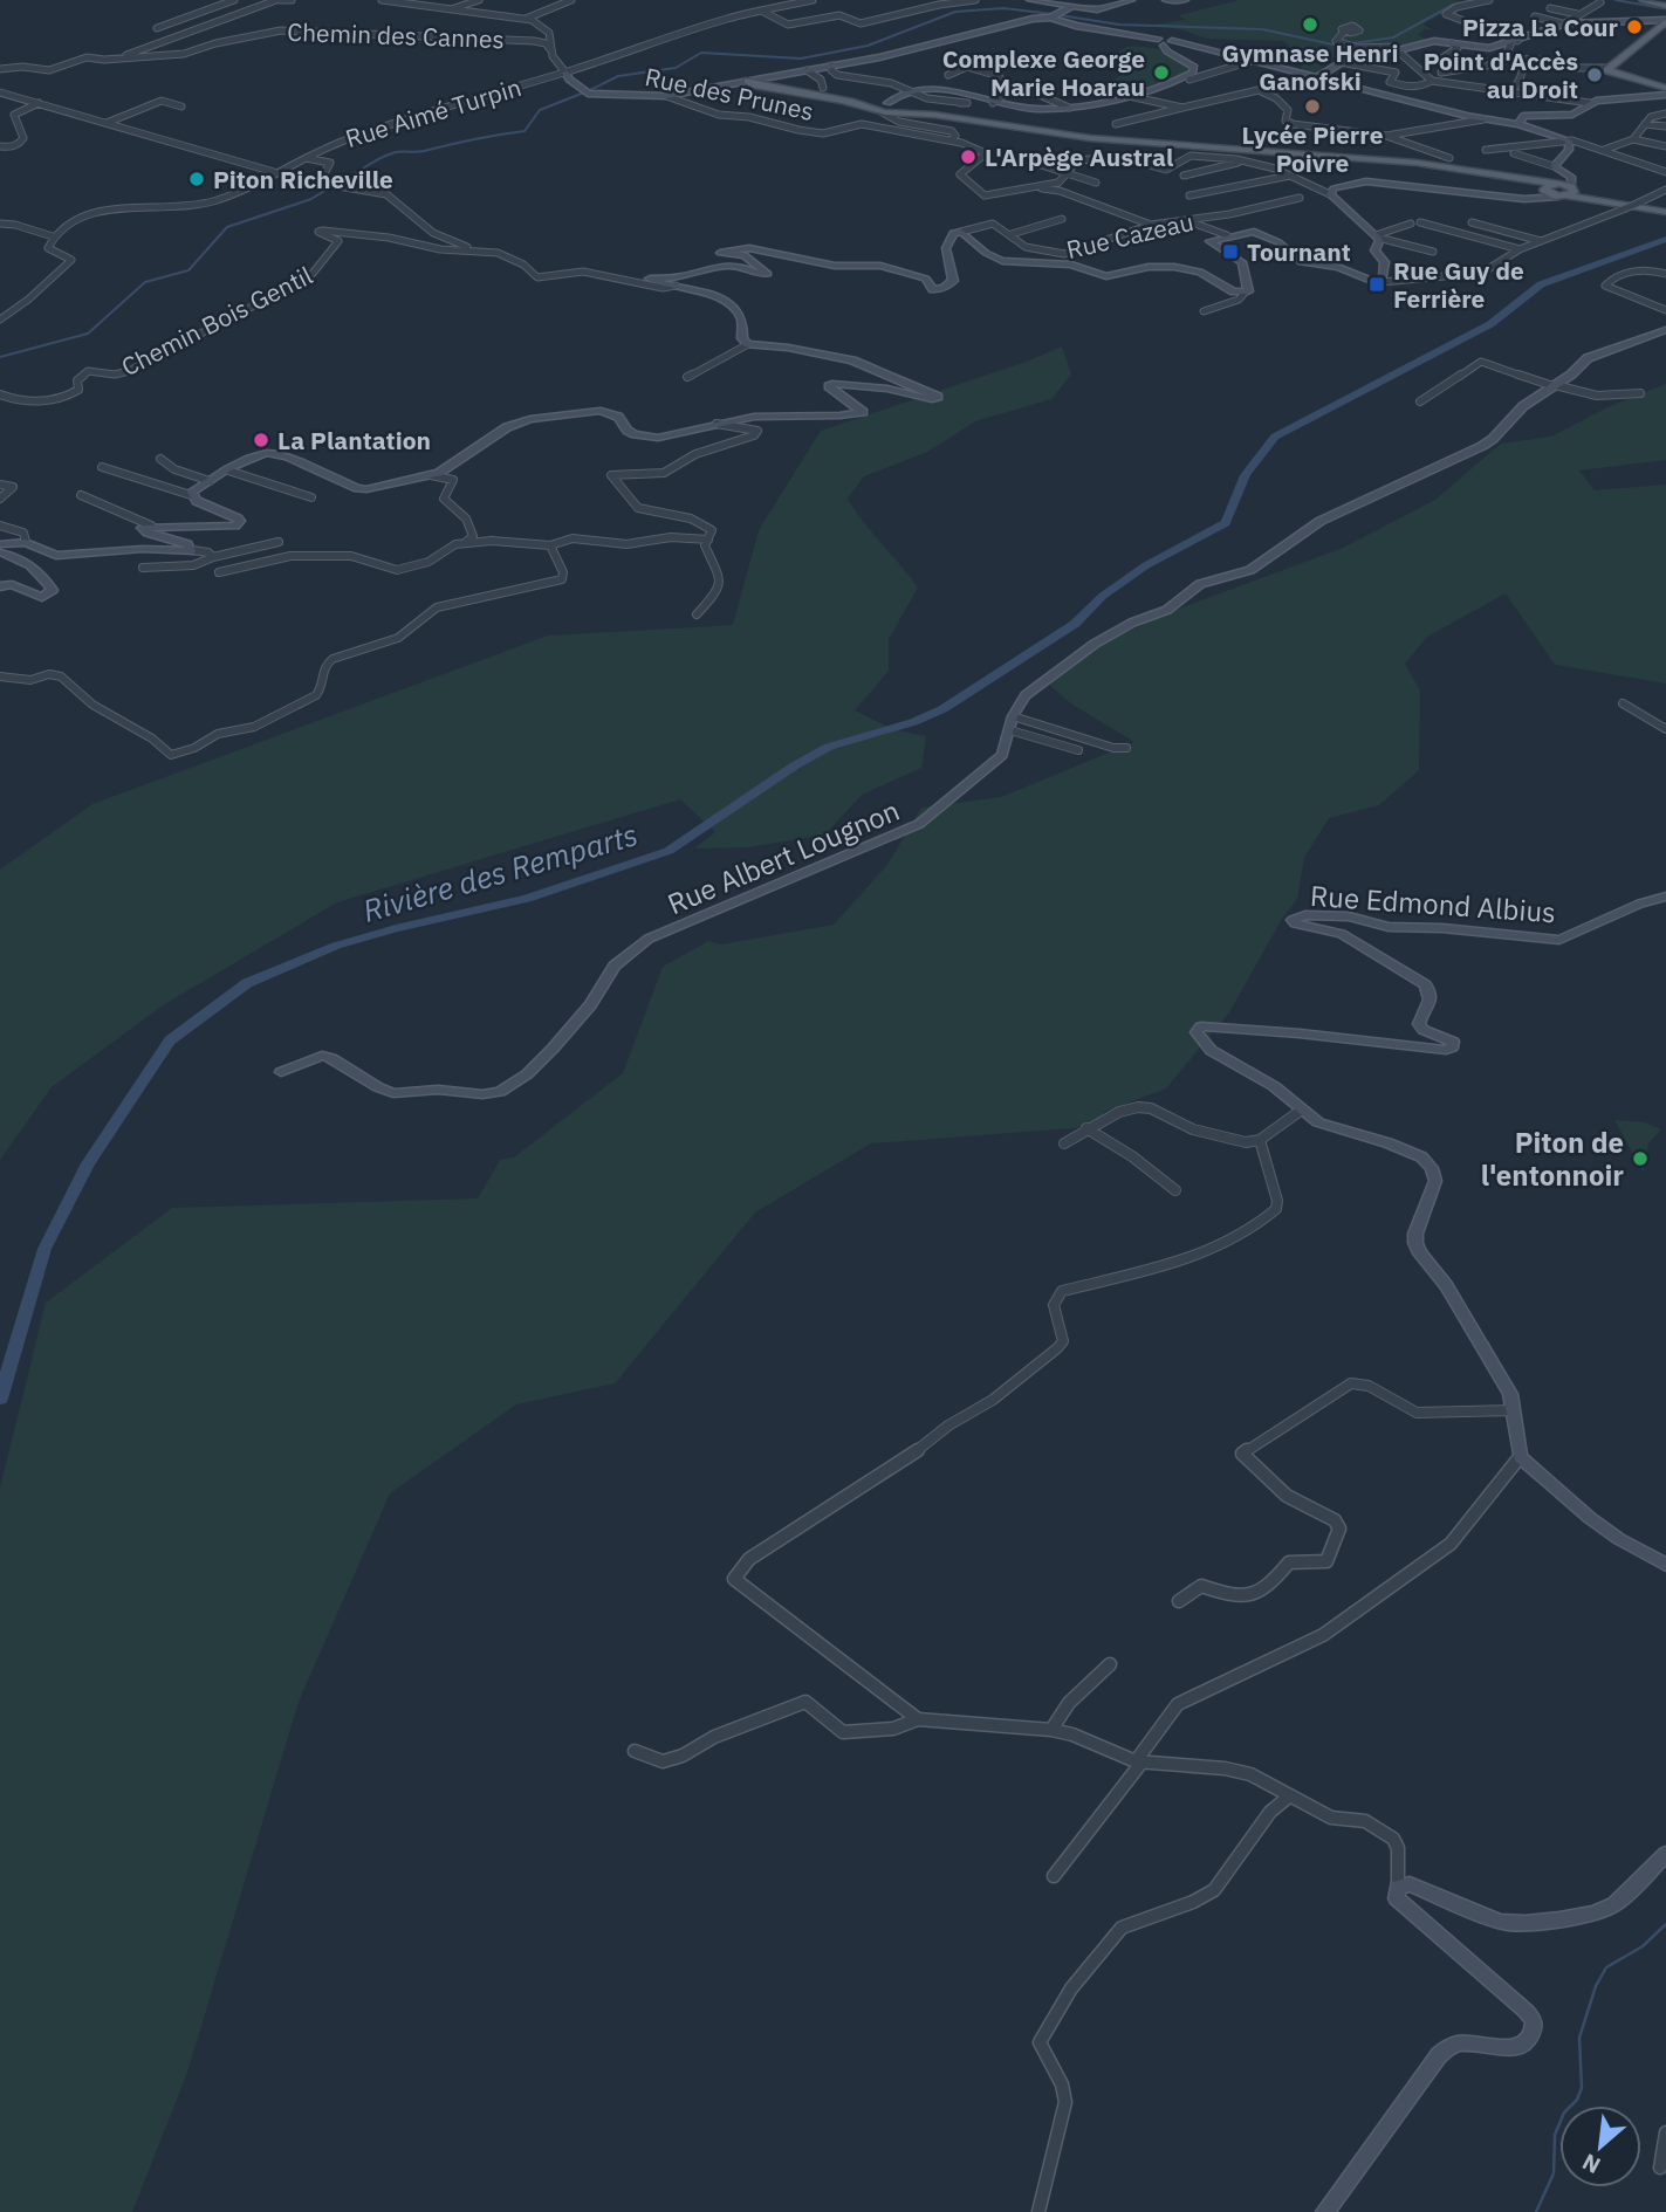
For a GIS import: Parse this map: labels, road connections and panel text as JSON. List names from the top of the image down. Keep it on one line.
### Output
{"streets":{"street":["Chemin des Cannes","Rue des Prunes","Rue Aimé Turpin","Rue Cazeau","Chemin Bois Gentil","Rue Albert Lougnon","Rue Edmond Albius"]},"crossings":[["Rue des Prunes","Rue Aimé Turpin"]],"water":["Rivière des Remparts"],"places":{"other":["Gymnase Henri Ganofski","Pizza La Cour","Complexe George Marie Hoarau","Point d'Accès au Droit","Lycée Pierre Poivre","L'Arpège Austral","Piton Richeville","La Plantation","Piton de l'entonnoir"],"transit":["Tournant","Rue Guy de Ferrière"]},"north":"bottom left"}
